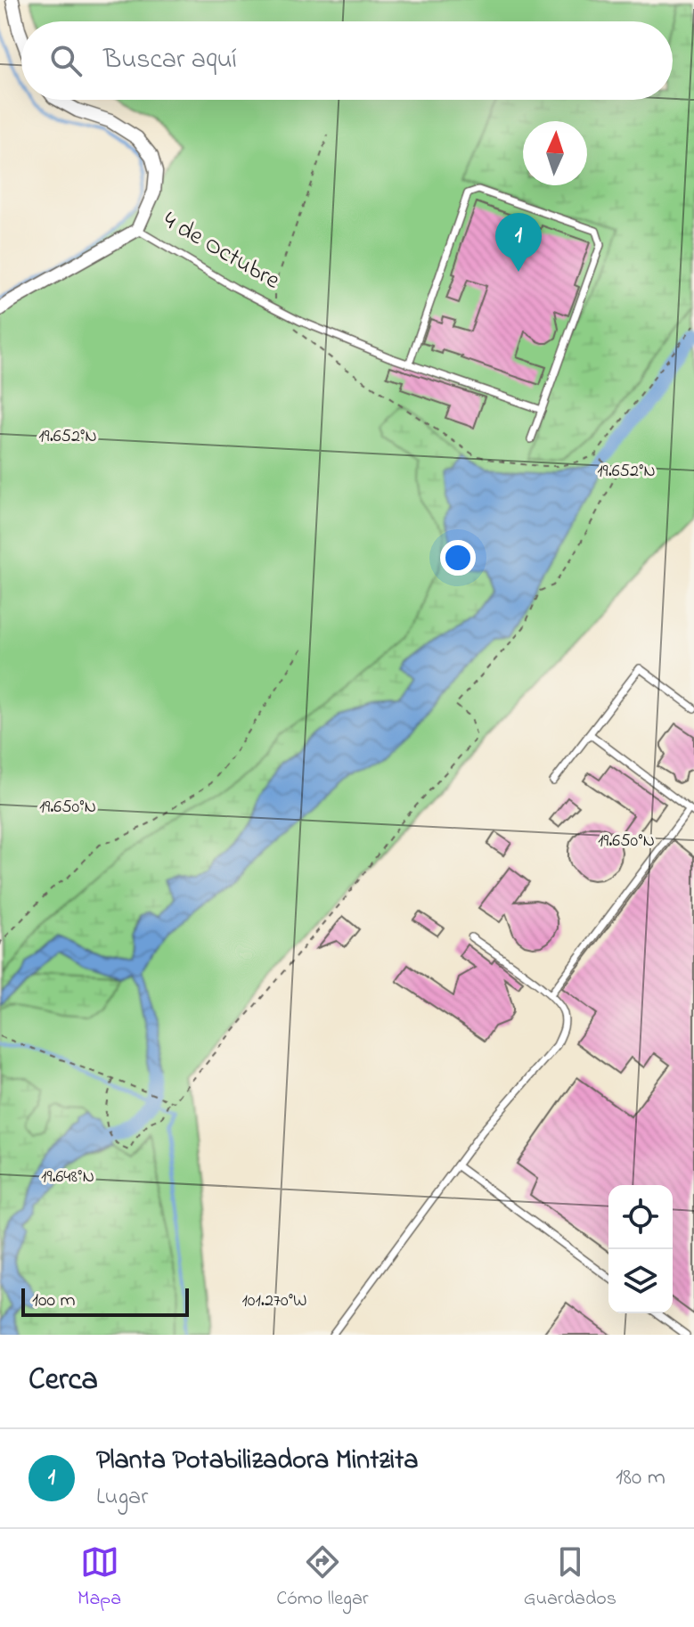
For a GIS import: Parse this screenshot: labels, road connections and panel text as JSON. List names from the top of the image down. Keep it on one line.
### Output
{"streets":{"street":["4 de Octubre"]},"scale_bar":"100 m","north":"top","page":{"search":"Buscar aquí","pins":"1","scale":"100 m","heading":"Cerca","list":[{"mark":"1","name":"Planta Potabilizadora Mintzita","note":"Lugar","value":"180 m"}],"nav":["Mapa","Cómo llegar","Guardados"]},"coordinates":["19.652°N","19.650°N","19.648°N","101.270°W"]}
